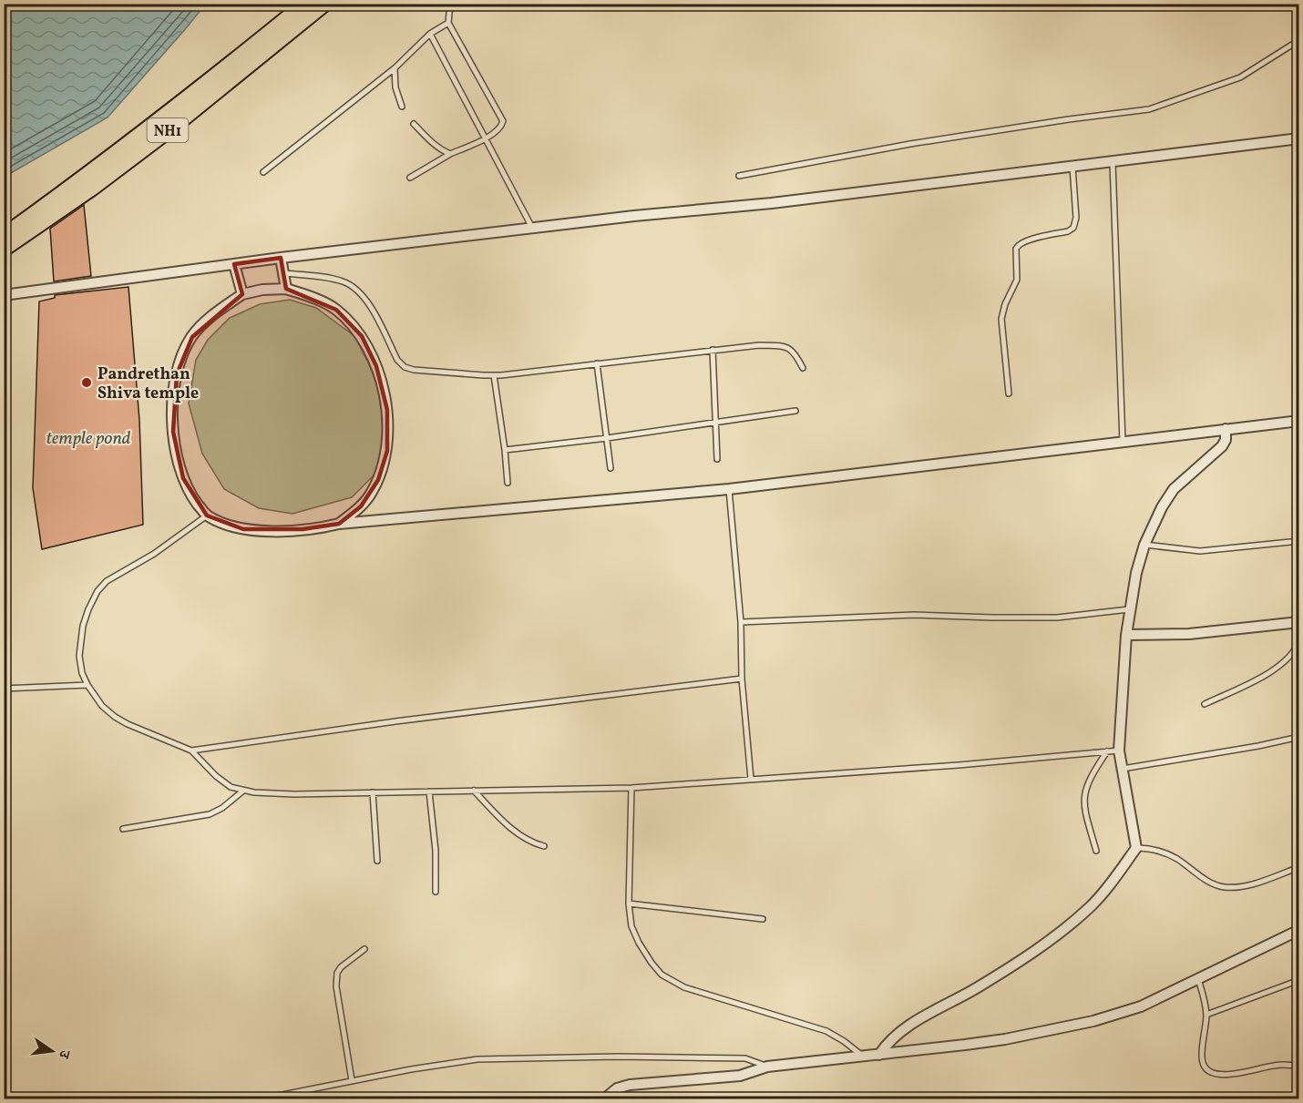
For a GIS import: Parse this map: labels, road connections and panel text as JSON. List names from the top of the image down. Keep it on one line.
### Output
{"streets":{"highway":["NH1"]},"water":["temple pond"],"places":["Pandrethan Shiva temple"],"north":"right"}
